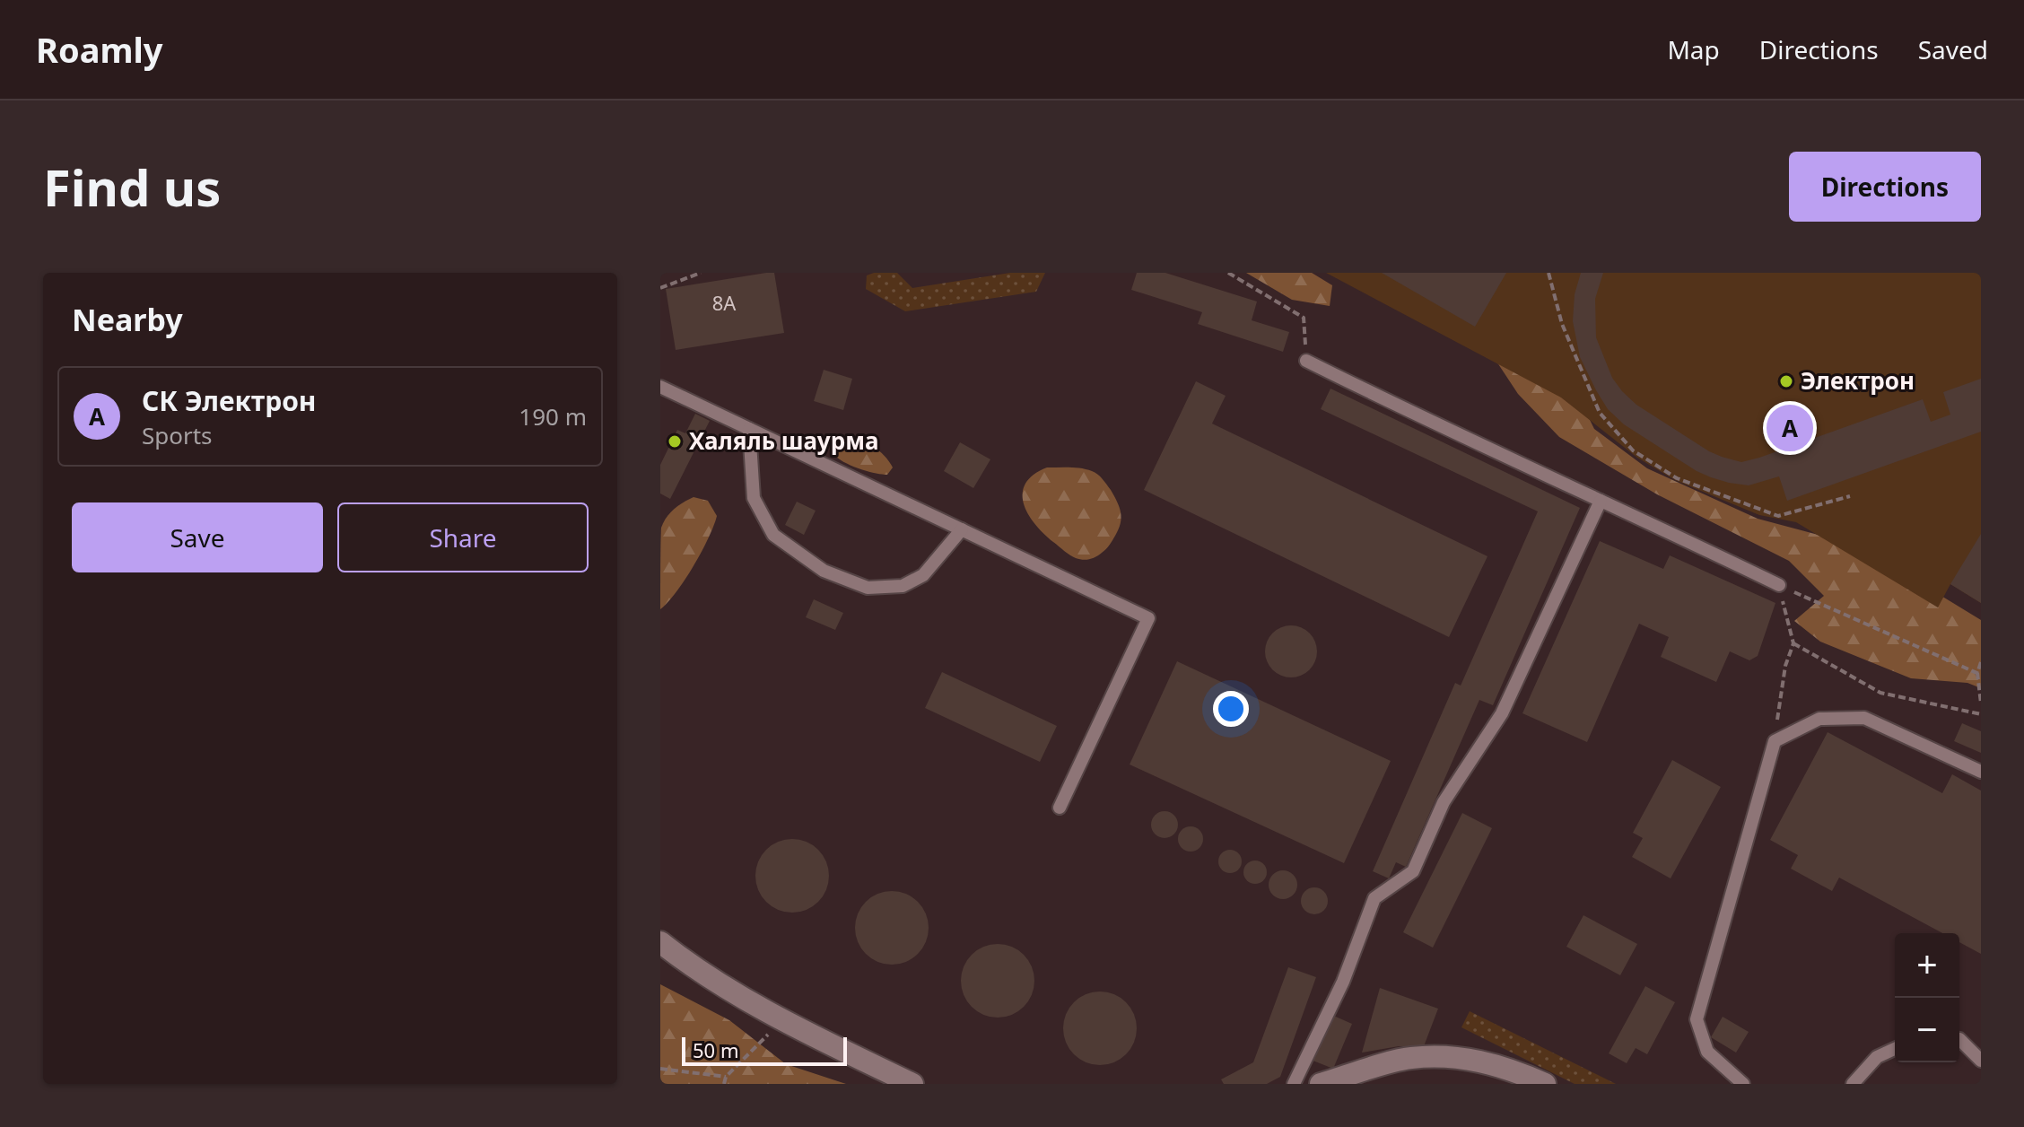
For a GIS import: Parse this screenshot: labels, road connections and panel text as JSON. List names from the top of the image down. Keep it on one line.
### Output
{"places":["Электрон","Халяль шаурма"],"house_numbers":["8А"],"scale_bar":"50 m","page":{"header":"Roamly","nav":["Map","Directions","Saved"],"buttons":["Directions",["Save","Share"]],"title":"Find us","heading":"Nearby","list":[{"mark":"A","name":"СК Электрон","note":"Sports","value":"190 m"}],"pins":"A","map_buttons":["+","−"],"scale":"50 m"}}
